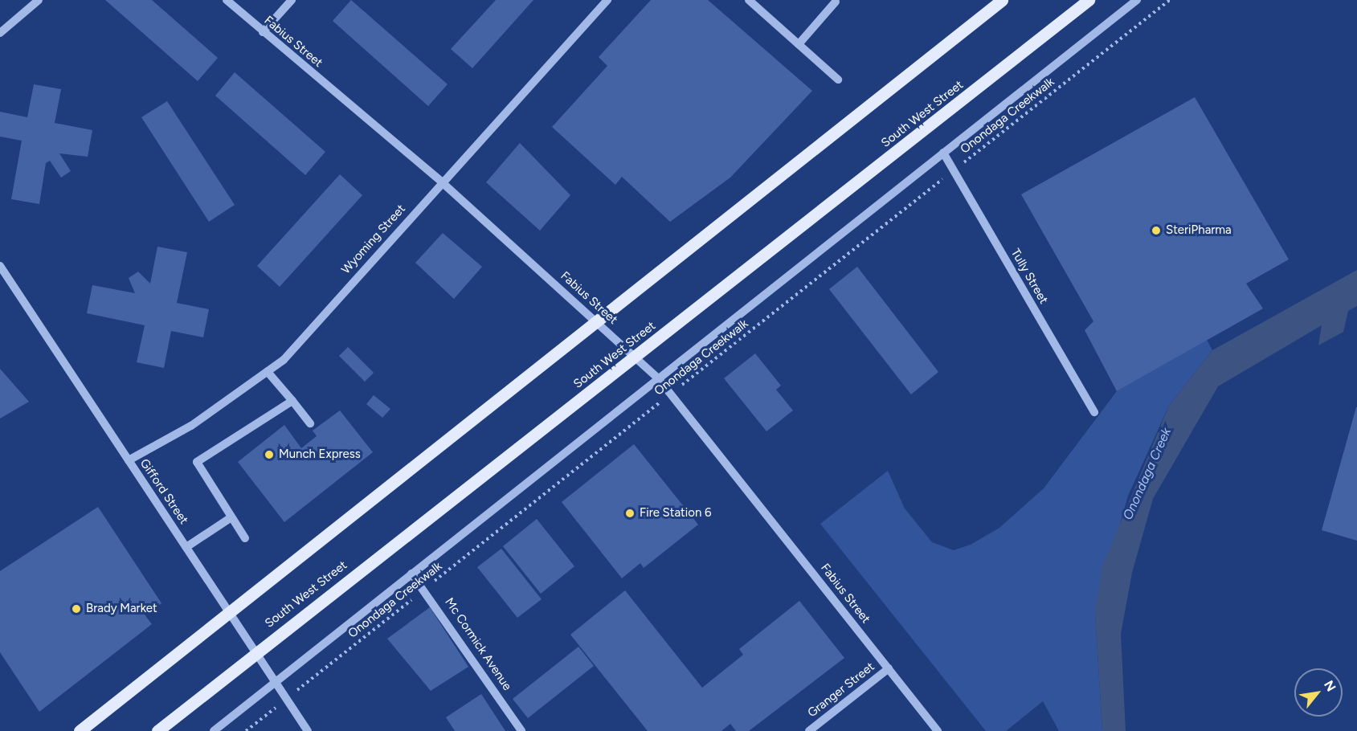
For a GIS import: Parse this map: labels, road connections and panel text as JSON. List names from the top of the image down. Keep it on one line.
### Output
{"streets":{"main road":["South West Street"],"street":["Fabius Street","Wyoming Street","Tully Street","Gifford Street","Mc Cormick Avenue","Granger Street"],"path":["Onondaga Creekwalk"]},"crossings":[["Fabius Street","South West Street"],["Fabius Street","Onondaga Creekwalk"],["Fabius Street","Wyoming Street"],["Fabius Street","Granger Street"],["South West Street","Gifford Street"],["Onondaga Creekwalk","Tully Street"],["Onondaga Creekwalk","Gifford Street"],["Onondaga Creekwalk","Mc Cormick Avenue"],["Wyoming Street","Gifford Street"]],"water":["Onondaga Creek"],"places":["SteriPharma","Munch Express","Fire Station 6","Brady Market"],"north":"top right"}
